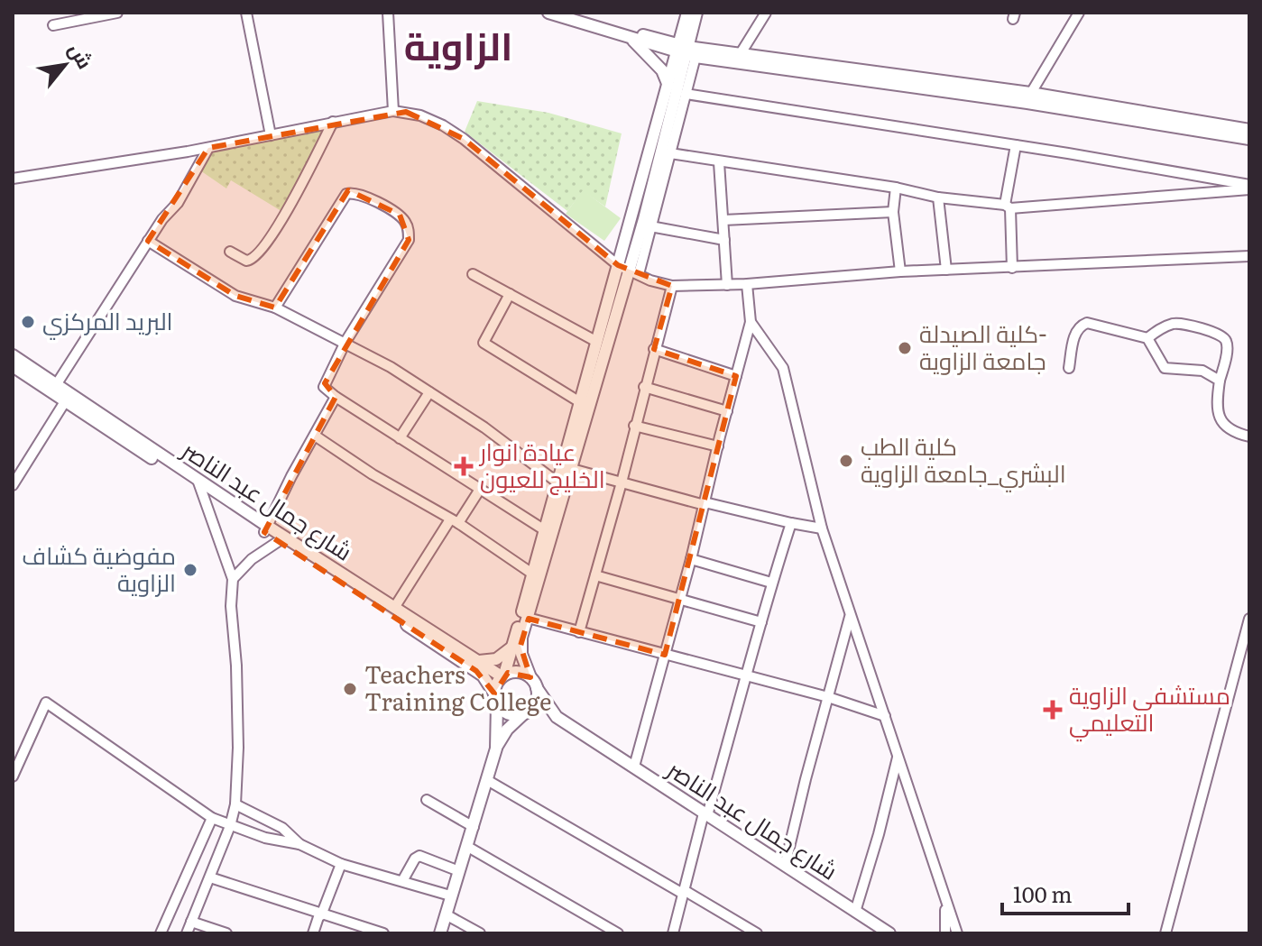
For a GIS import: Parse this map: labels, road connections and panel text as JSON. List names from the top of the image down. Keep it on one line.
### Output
{"streets":{"main road":["شارع جمال عبد الناصر"]},"districts":["الزاوية"],"places":{"other":["البريد المركزي","كلية الصيدلة- جامعة الزاوية","كلية الطب البشري_جامعة الزاوية","مفوضية كشاف الزاوية","Teachers Training College"],"health":["عيادة انوار الخليج للعيون","مستشفى الزاوية التعليمي"]},"scale_bar":"100 m","north":"top right"}
